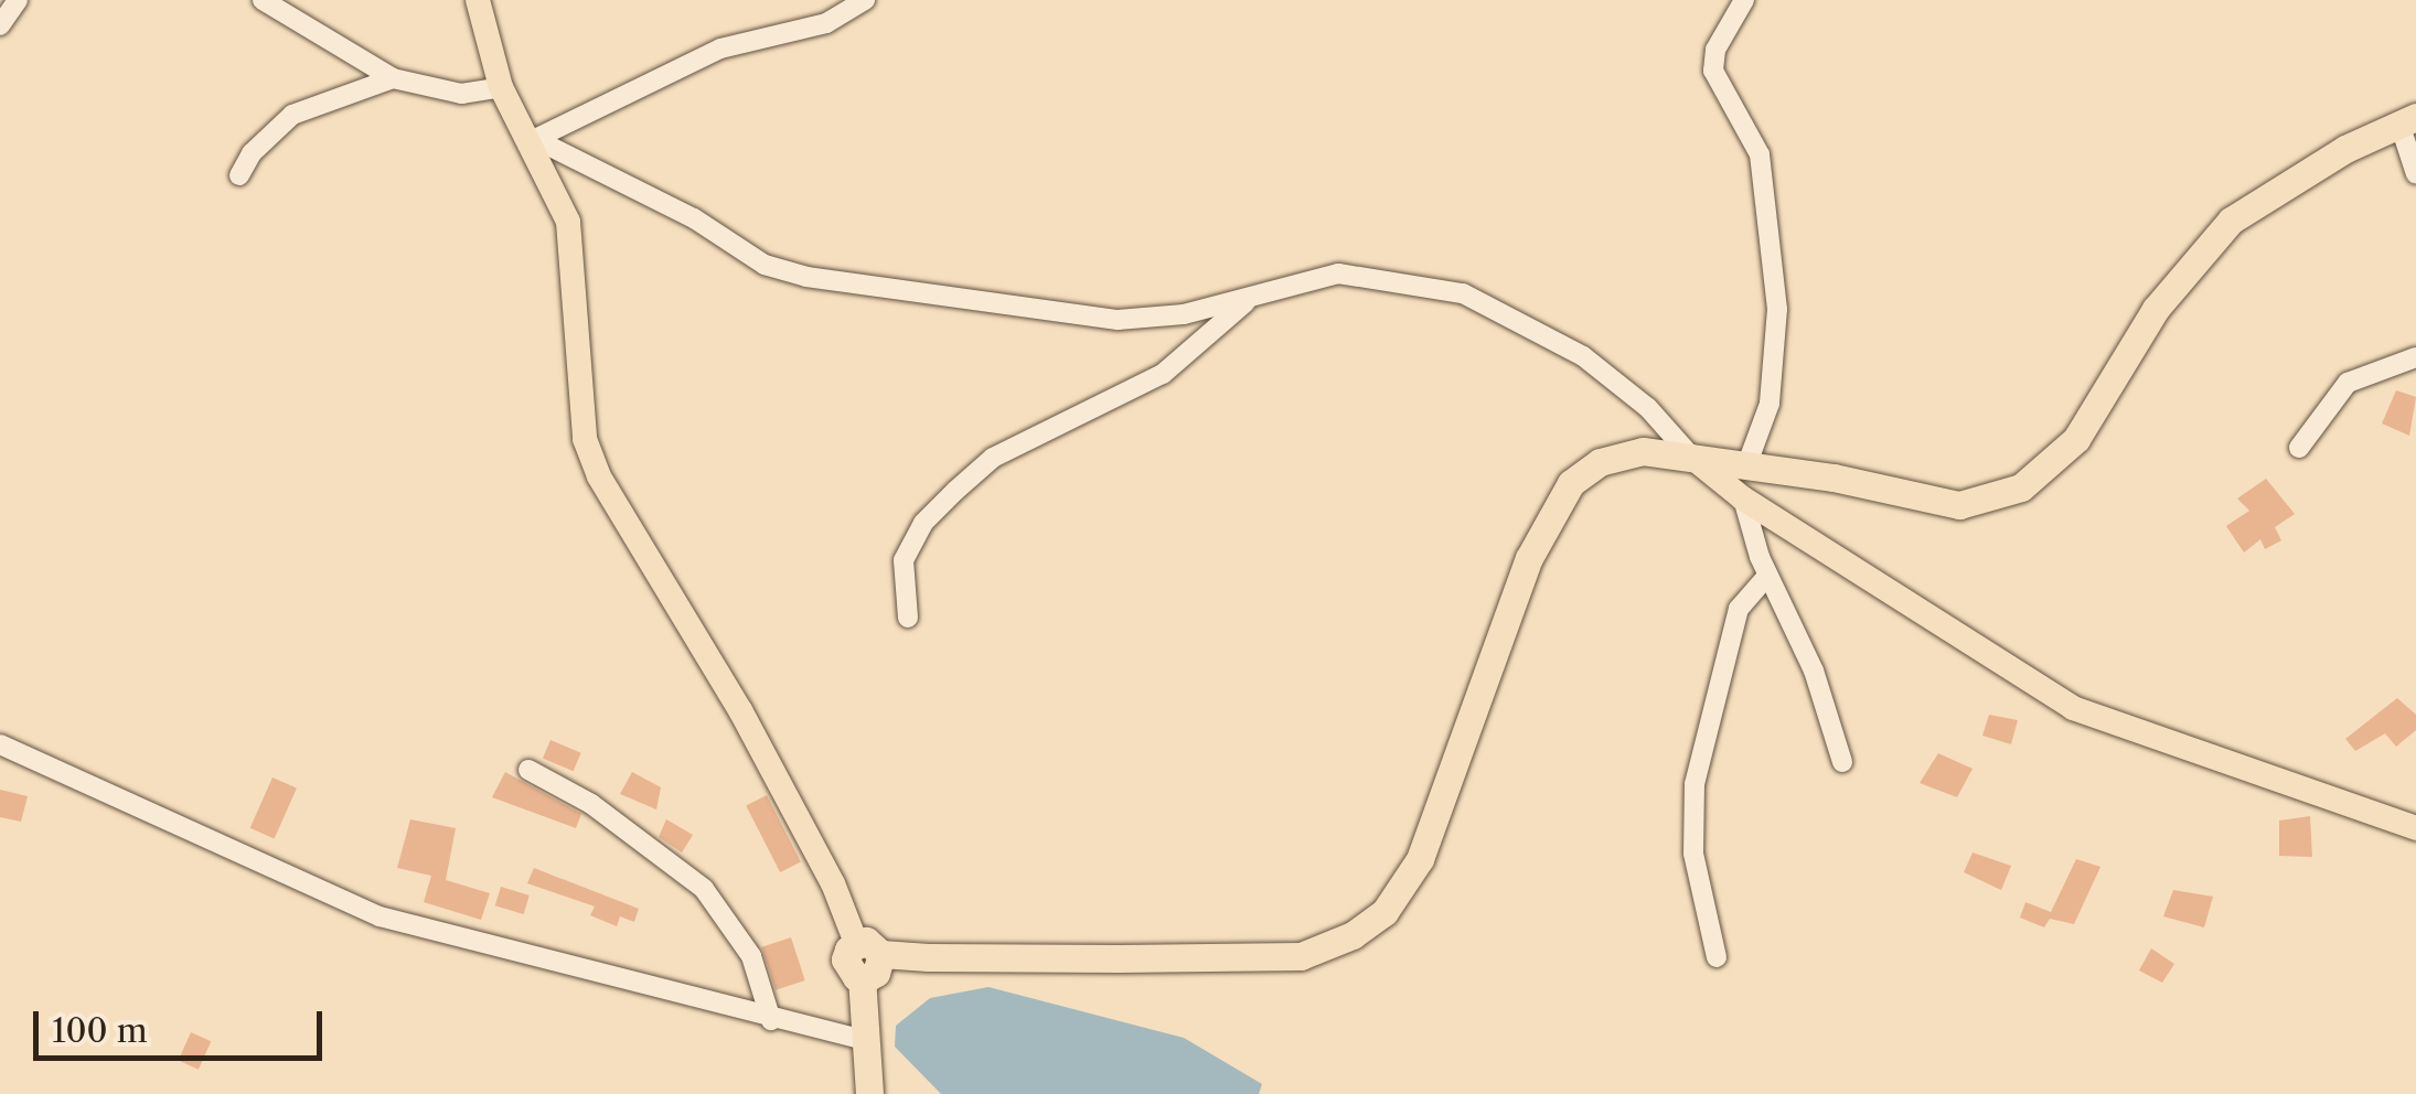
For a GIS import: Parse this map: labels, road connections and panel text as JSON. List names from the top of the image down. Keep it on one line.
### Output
{"scale_bar":"100 m"}
